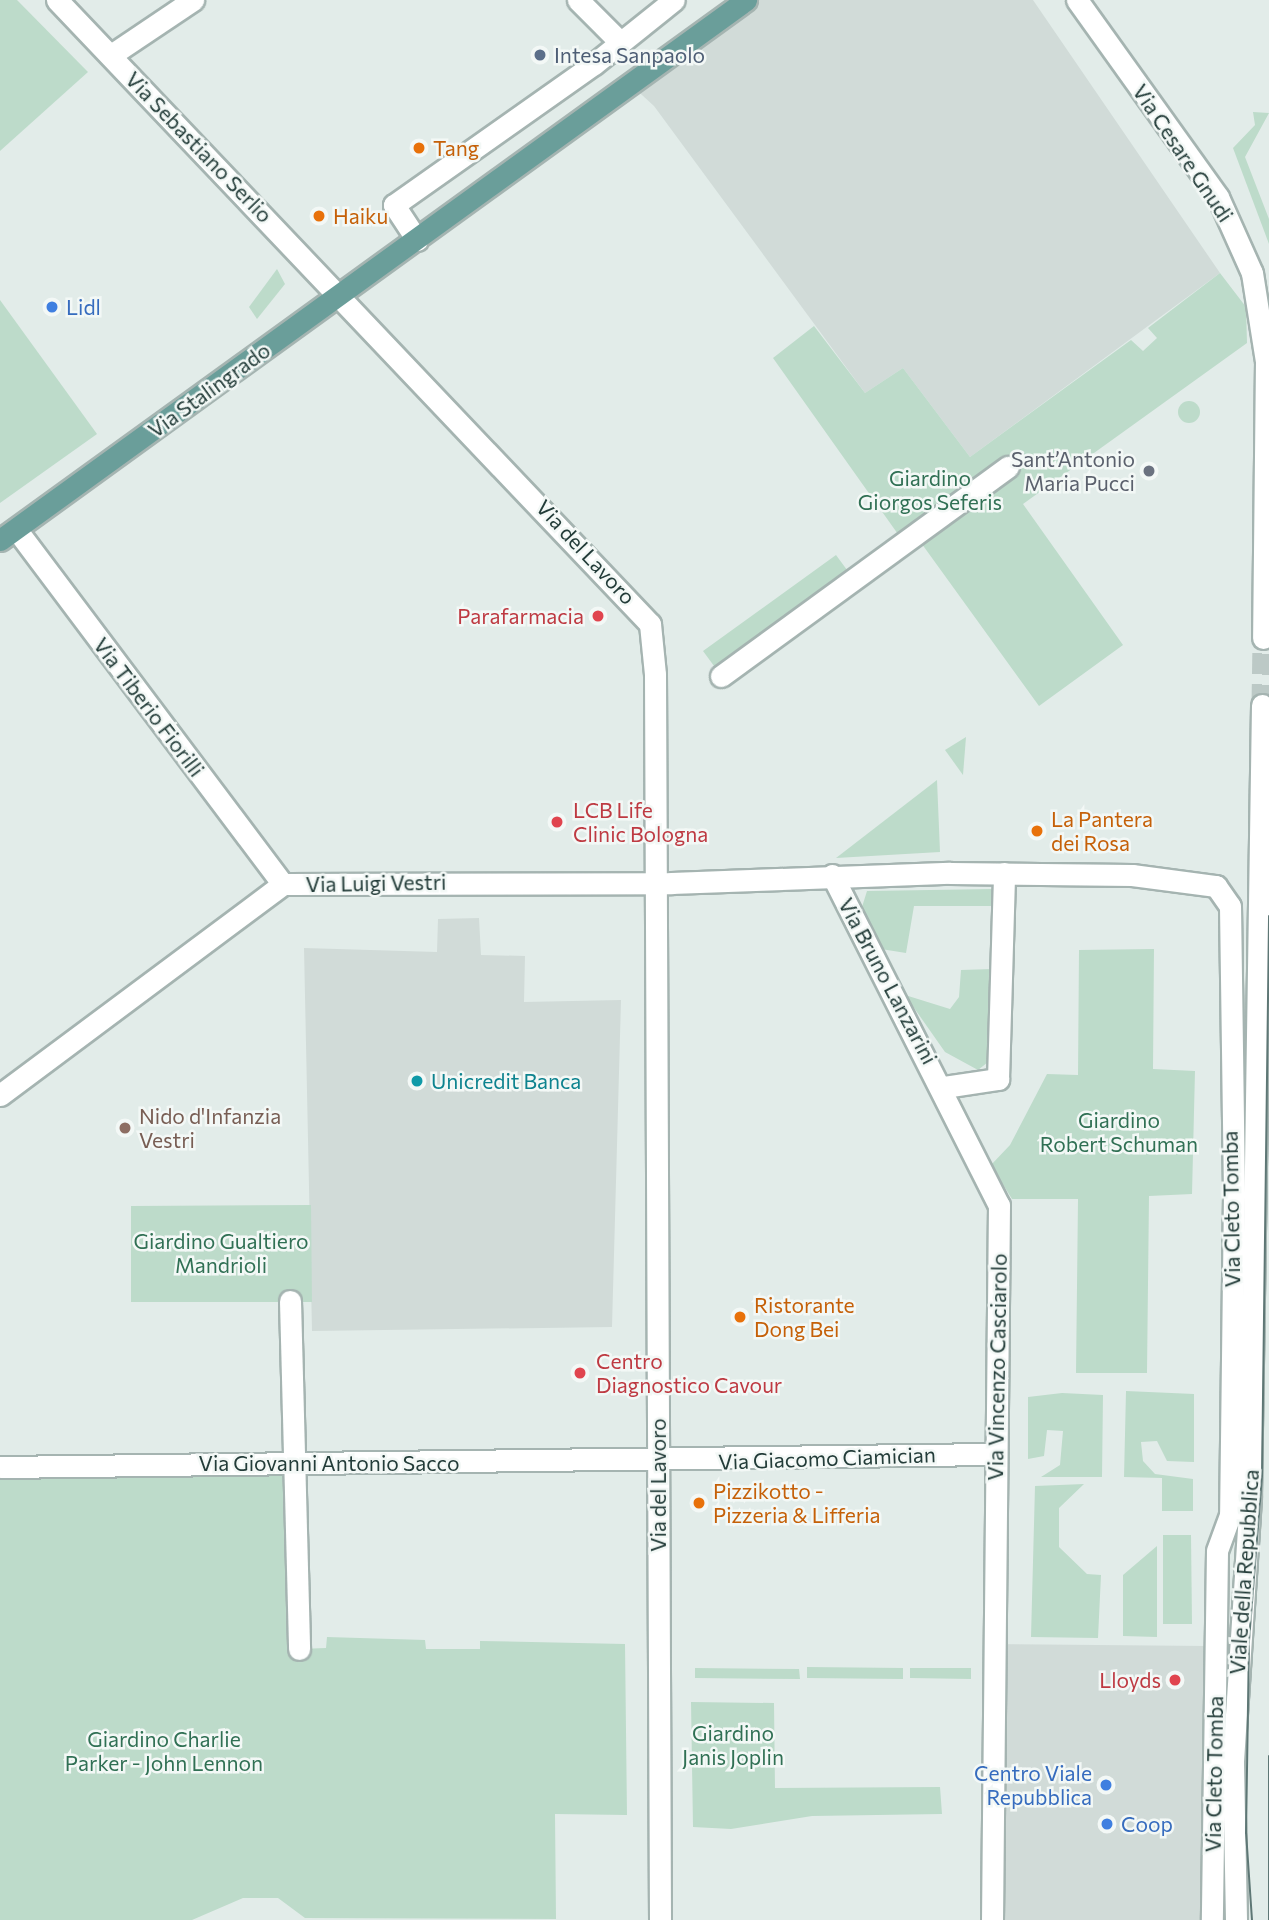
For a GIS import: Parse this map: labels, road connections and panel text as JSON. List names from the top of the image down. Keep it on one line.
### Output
{"streets":{"main road":["Via Stalingrado"],"street":["Via Sebastiano Serlio","Via Cesare Gnudi","Via del Lavoro","Via Tiberio Fiorilli","Via Luigi Vestri","Via Bruno Lanzarini","Via Cleto Tomba","Via Vincenzo Casciarolo","Via Giacomo Ciamician","Via Giovanni Antonio Sacco","Viale della Repubblica"]},"crossings":[["Via Sebastiano Serlio","Via Stalingrado"],["Via Sebastiano Serlio","Via del Lavoro"],["Via Stalingrado","Via del Lavoro"],["Via Stalingrado","Via Tiberio Fiorilli"],["Via del Lavoro","Via Luigi Vestri"],["Via del Lavoro","Via Giacomo Ciamician"],["Via del Lavoro","Via Giovanni Antonio Sacco"],["Via Tiberio Fiorilli","Via Luigi Vestri"],["Via Bruno Lanzarini","Via Cleto Tomba"],["Via Bruno Lanzarini","Via Vincenzo Casciarolo"],["Via Vincenzo Casciarolo","Via Giacomo Ciamician"],["Via Giacomo Ciamician","Via Giovanni Antonio Sacco"]],"parks":["Giardino Giorgos Seferis","Giardino Robert Schuman","Giardino Gualtiero Mandrioli","Giardino Janis Joplin","Giardino Charlie Parker - John Lennon"],"places":["Intesa Sanpaolo","Tang","Haiku","Lidl","Sant’Antonio Maria Pucci","Parafarmacia","LCB Life Clinic Bologna","La Pantera dei Rosa","Unicredit Banca","Nido d'Infanzia Vestri","Ristorante Dong Bei","Centro Diagnostico Cavour","Pizzikotto - Pizzeria & Lifferia","Lloyds","Centro Viale Repubblica","Coop"]}
